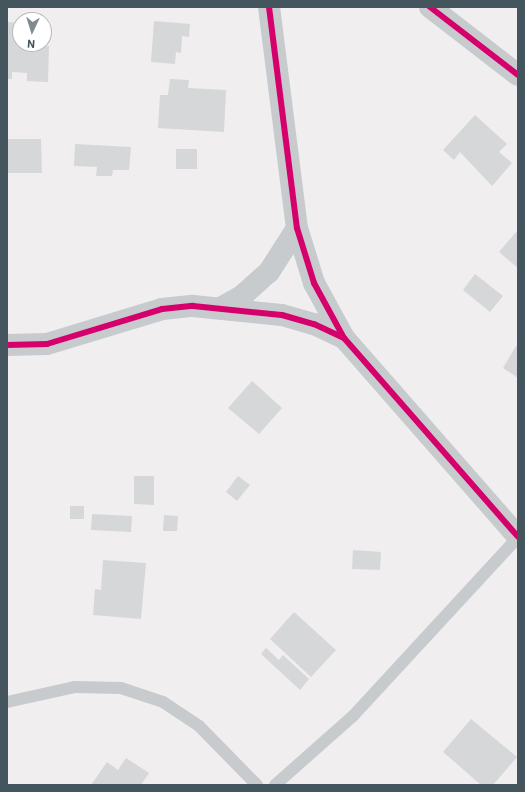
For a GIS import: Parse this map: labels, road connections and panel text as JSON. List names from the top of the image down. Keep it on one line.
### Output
{"north":"bottom"}
